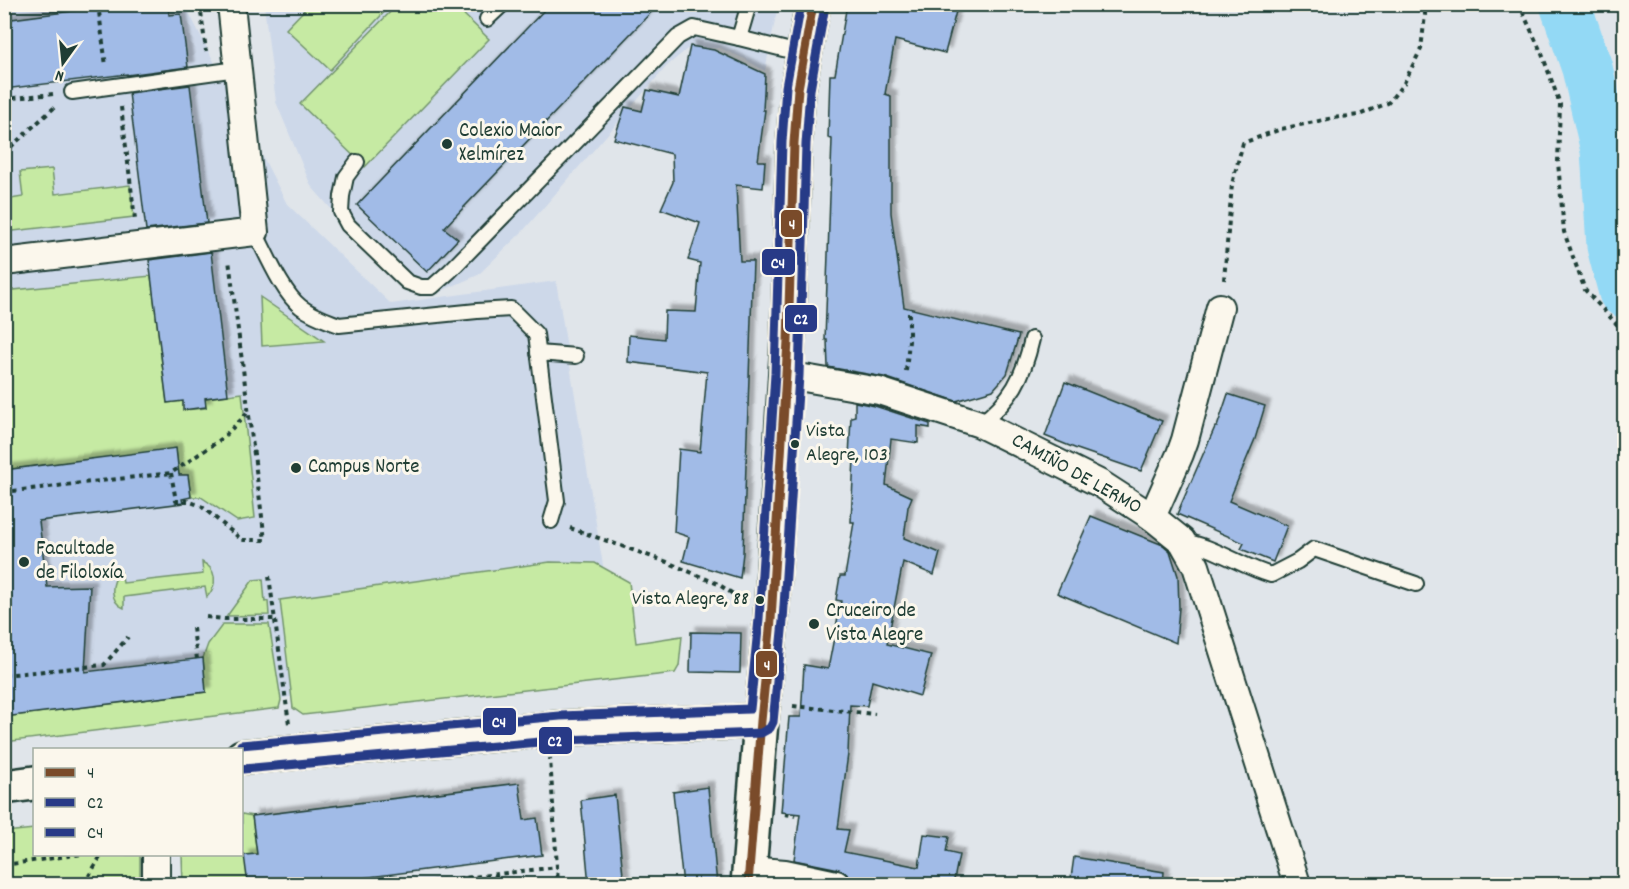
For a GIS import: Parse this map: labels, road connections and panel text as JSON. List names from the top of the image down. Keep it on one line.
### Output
{"streets":{"street":["CAMIÑO DE LERMO"]},"places":["Colexio Maior Xelmírez","Vista Alegre, 103","Campus Norte","Facultade de Filoloxía","Vista Alegre, 88","Cruceiro de Vista Alegre"],"lines":["transit line 4","transit line C4","transit line C2"],"legend":["4","C2","C4"],"north":"bottom"}
